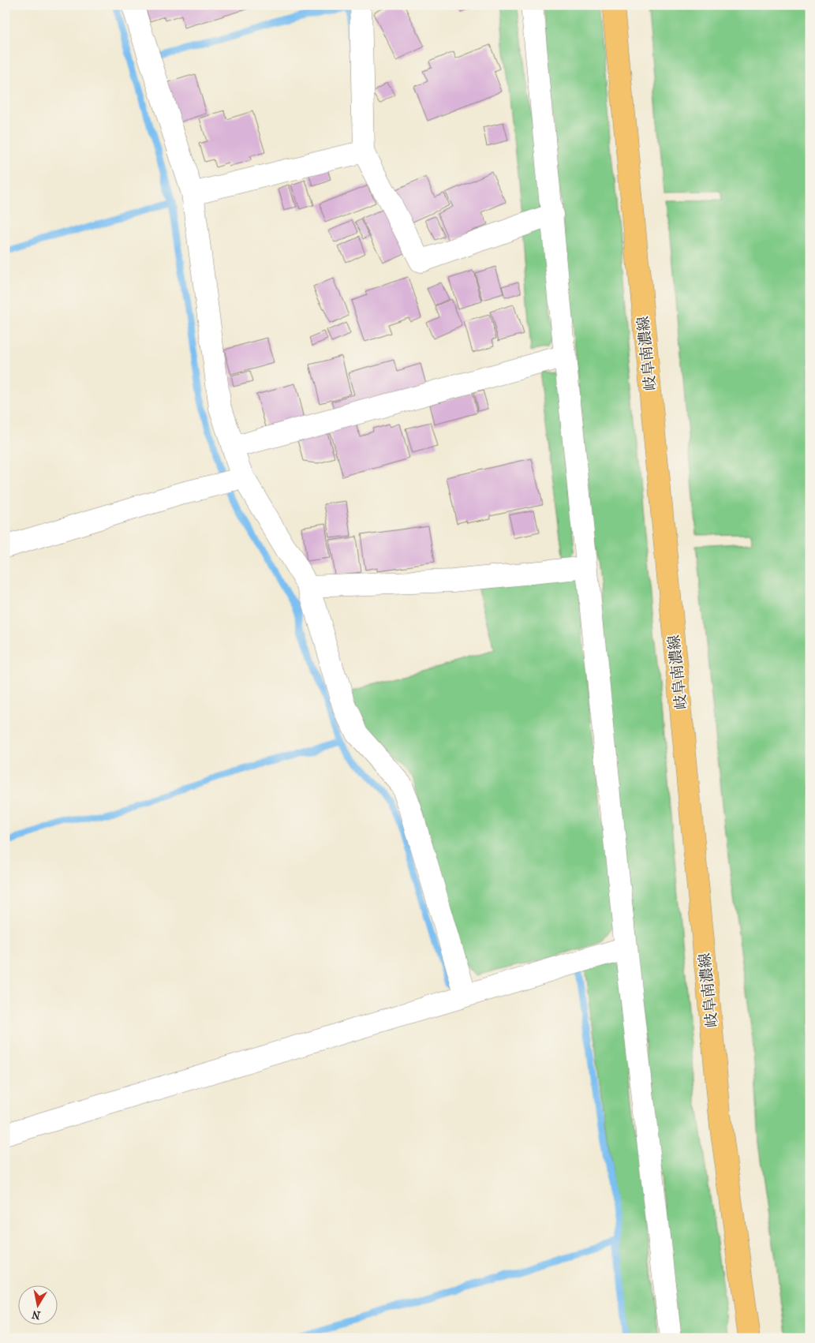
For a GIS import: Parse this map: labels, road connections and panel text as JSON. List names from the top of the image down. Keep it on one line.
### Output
{"streets":{"main road":["岐阜南濃線"]},"north":"bottom"}
